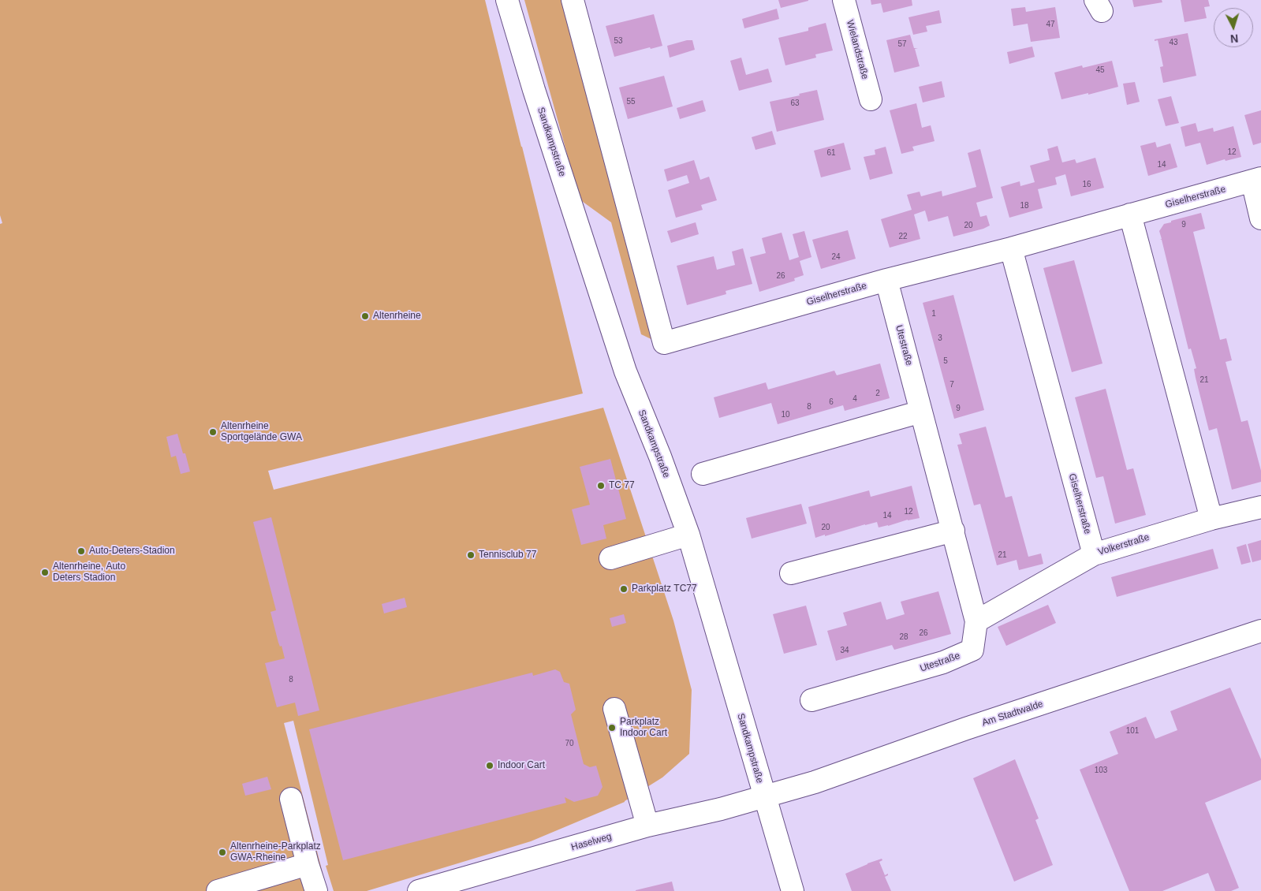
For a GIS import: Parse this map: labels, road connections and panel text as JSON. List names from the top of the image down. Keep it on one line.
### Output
{"streets":{"street":["Wielandstraße","Sandkampstraße","Giselherstraße","Utestraße","Volkerstraße","Am Stadtwalde","Haselweg"]},"crossings":[["Sandkampstraße","Am Stadtwalde"],["Sandkampstraße","Haselweg"],["Giselherstraße","Utestraße"],["Giselherstraße","Volkerstraße"],["Utestraße","Volkerstraße"],["Am Stadtwalde","Haselweg"]],"places":["Altenrheine","Altenrheine Sportgelände GWA","TC 77","Auto-Deters-Stadion","Tennisclub 77","Altenrheine, Auto Deters Stadion","Parkplatz TC77","Parkplatz Indoor Cart","Indoor Cart","Altenrheine-Parkplatz GWA-Rheine"],"house_numbers":["47","53","43","57","45","55","63","12","61","14","16","18","9","20","22","24","26","1","3","5","21","7","2","4","6","8","9","10","12","14","20","21","26","28","34","8","101","70","103"],"north":"bottom"}
